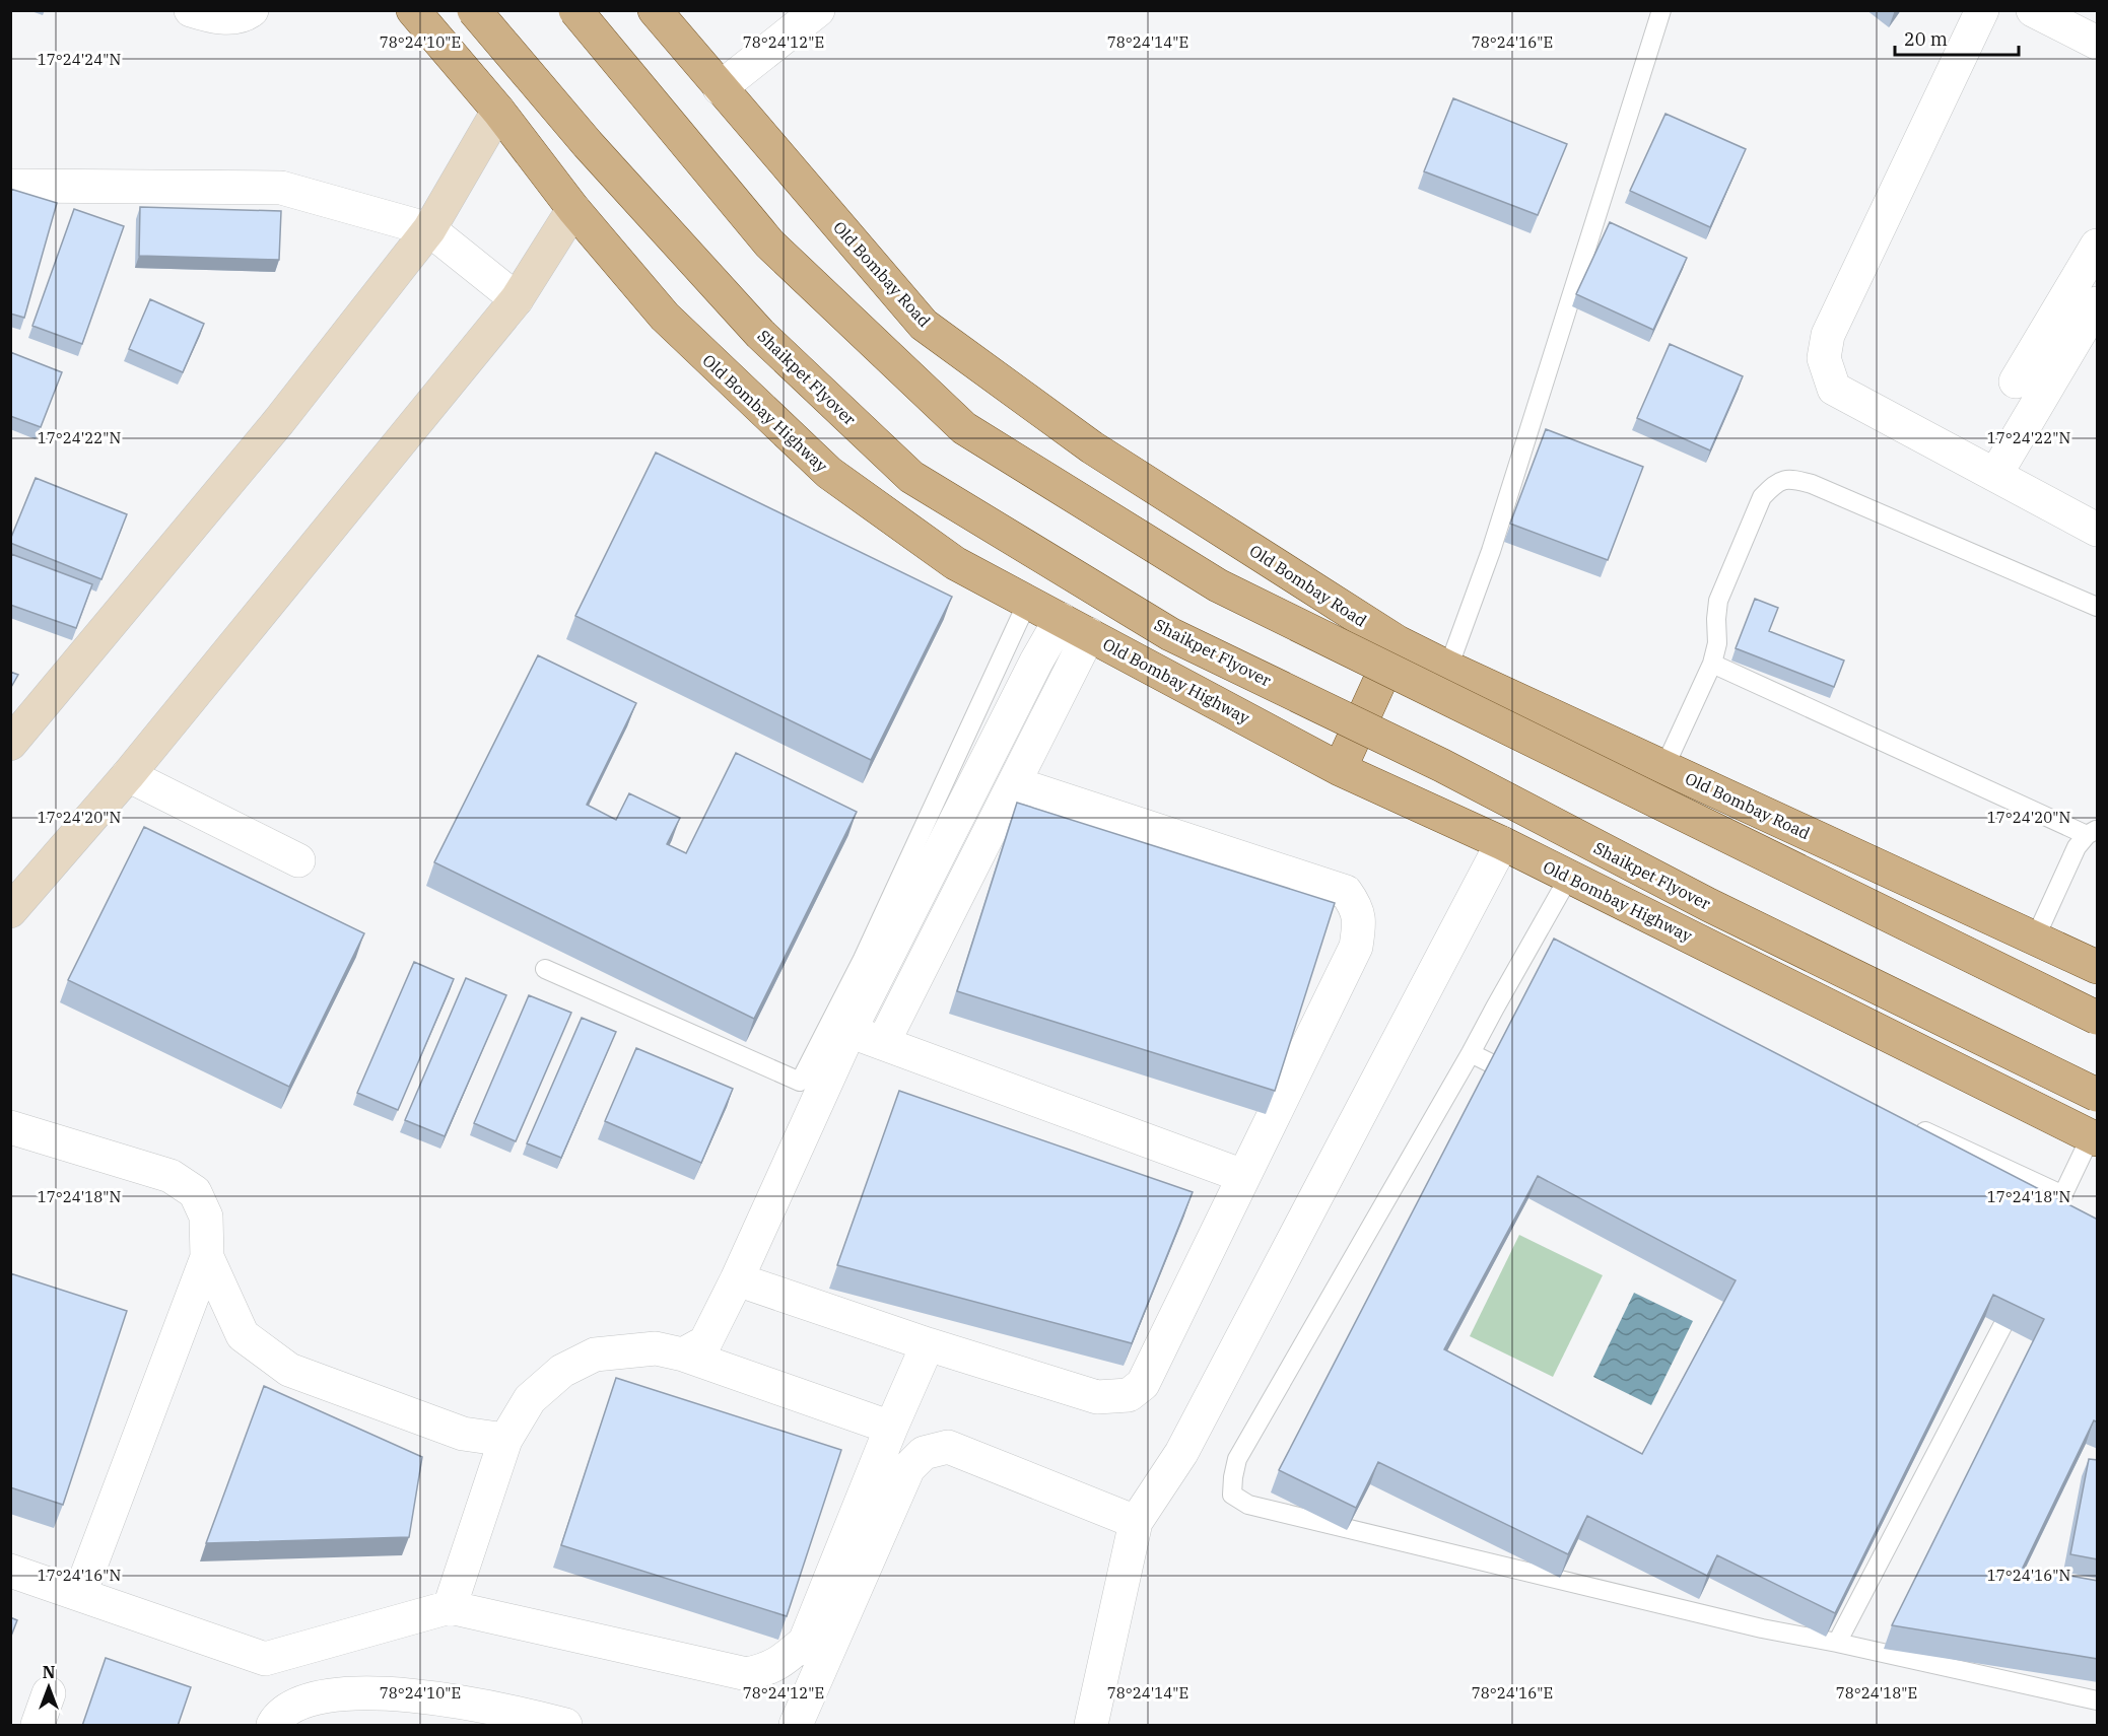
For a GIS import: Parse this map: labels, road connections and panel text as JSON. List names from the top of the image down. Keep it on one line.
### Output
{"streets":{"main road":["Old Bombay Road","Shaikpet Flyover","Old Bombay Highway"]},"scale_bar":"20 m","north":"top","coordinates":["78°24'10\"E","78°24'12\"E","78°24'14\"E","78°24'16\"E","17°24'24\"N","17°24'22\"N","17°24'20\"N","17°24'18\"N","17°24'16\"N","78°24'18\"E"]}
